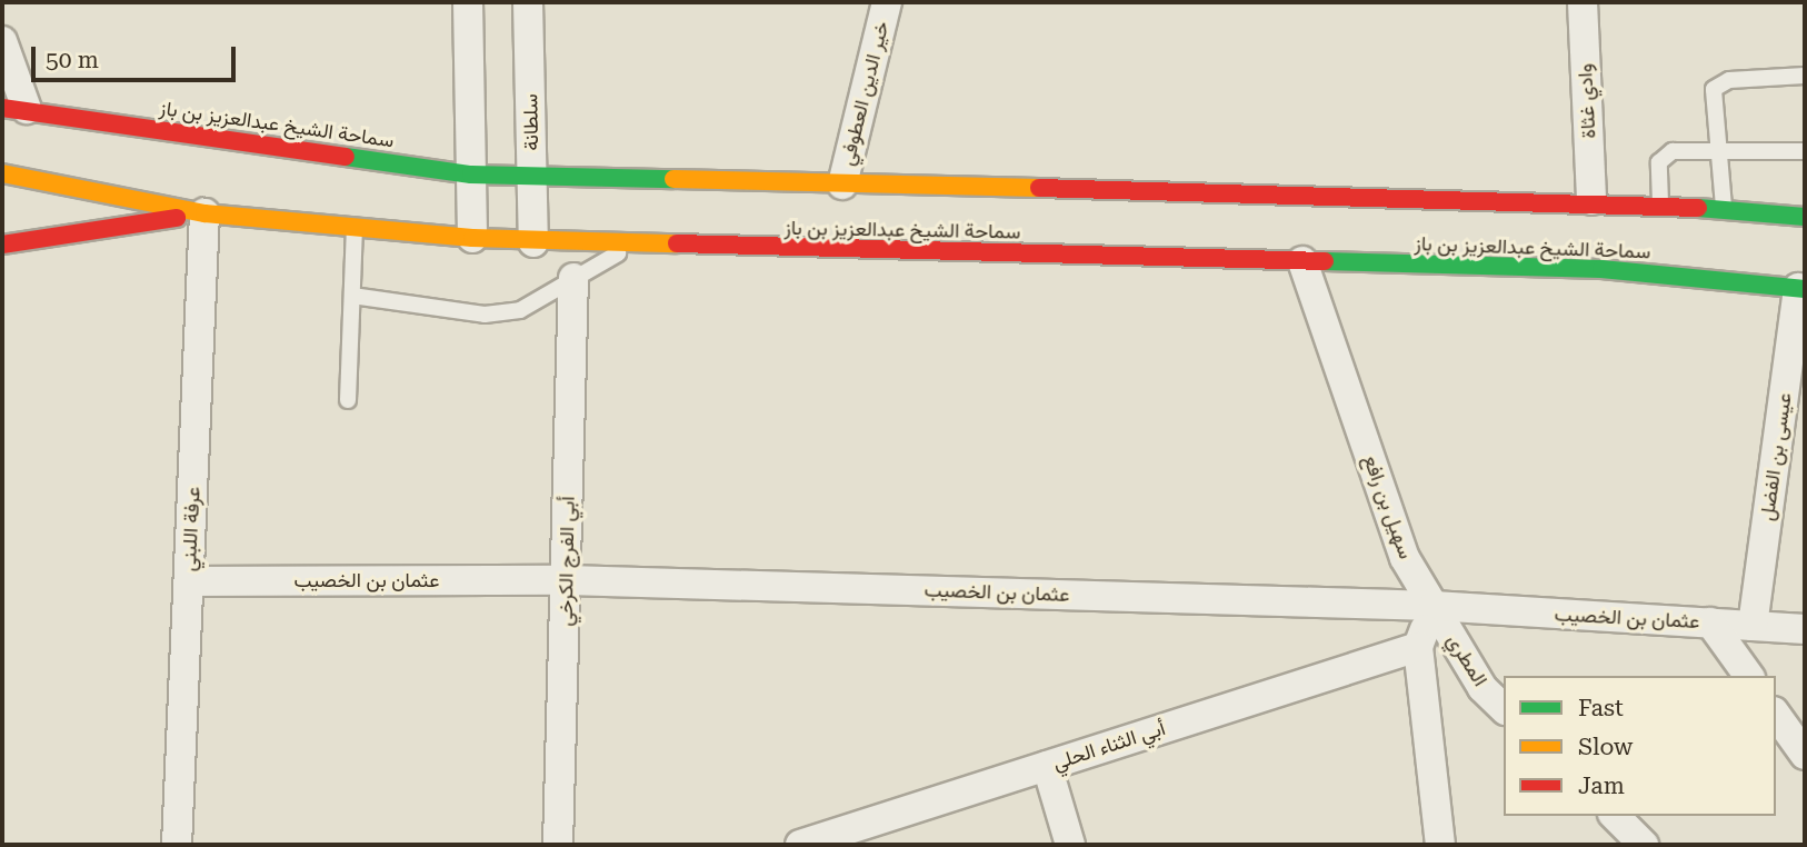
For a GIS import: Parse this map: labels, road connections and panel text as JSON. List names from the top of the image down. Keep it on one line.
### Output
{"streets":{"street":["خير الدين العطوفي","وادي غثاة","سلطانة","سماحة الشيخ عبدالعزيز بن باز","عيسى بن الفضل","سهيل بن رافع","عرفة اللبني","أبي الفرج الكرخي","عثمان بن الخصيب","المطري","أبي الثناء الحلي"]},"crossings":[["خير الدين العطوفي","سماحة الشيخ عبدالعزيز بن باز"],["وادي غثاة","سماحة الشيخ عبدالعزيز بن باز"],["سلطانة","سماحة الشيخ عبدالعزيز بن باز"],["سماحة الشيخ عبدالعزيز بن باز","عيسى بن الفضل"],["سماحة الشيخ عبدالعزيز بن باز","سهيل بن رافع"],["سماحة الشيخ عبدالعزيز بن باز","عرفة اللبني"],["عيسى بن الفضل","عثمان بن الخصيب"],["سهيل بن رافع","عثمان بن الخصيب"],["سهيل بن رافع","المطري"],["عرفة اللبني","عثمان بن الخصيب"],["أبي الفرج الكرخي","عثمان بن الخصيب"],["عثمان بن الخصيب","المطري"]],"legend":["Fast","Slow","Jam"],"scale_bar":"50 m"}
